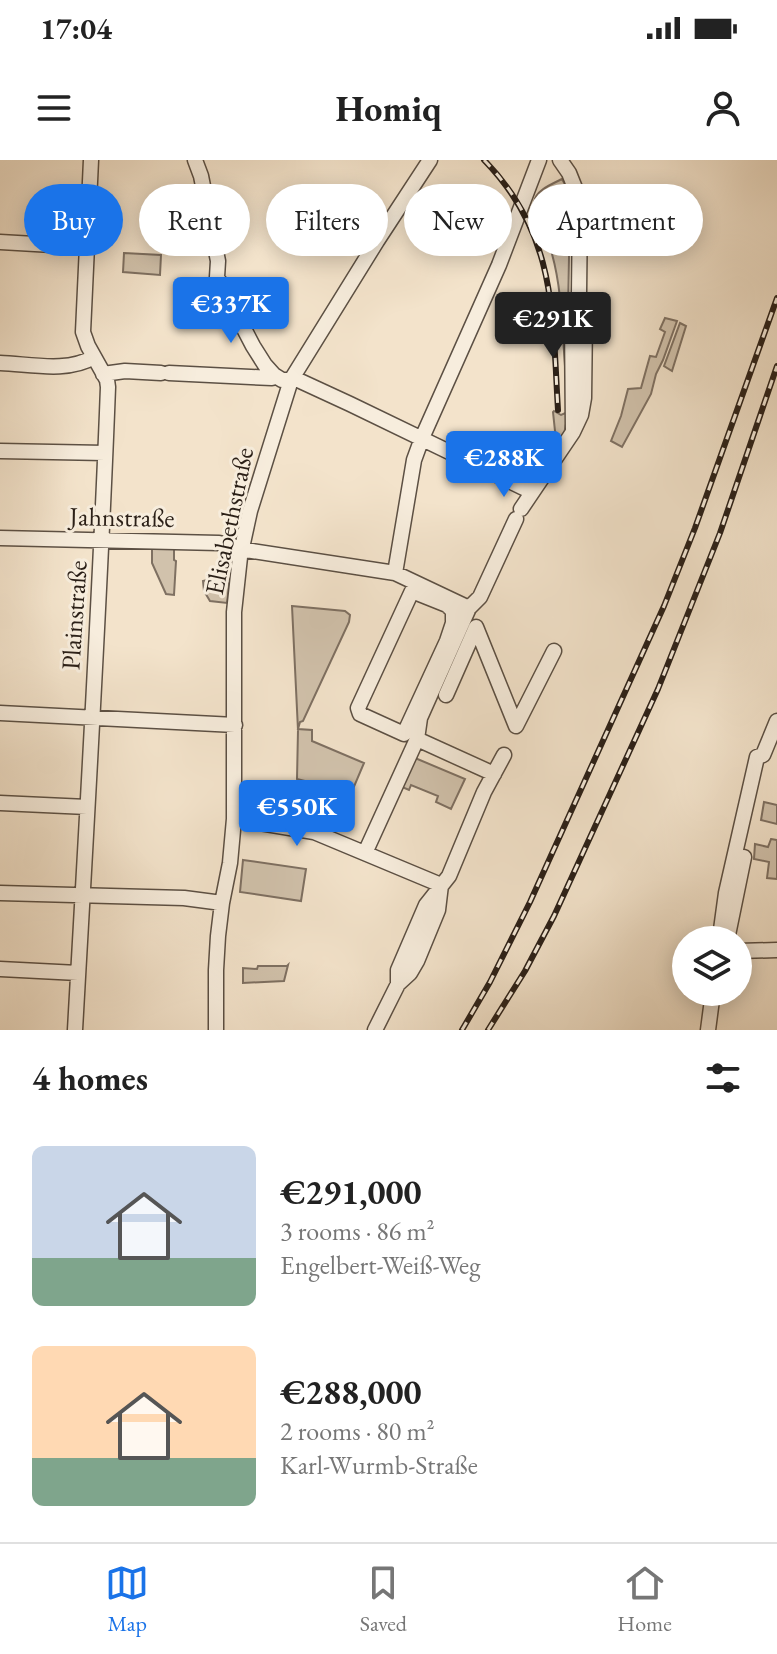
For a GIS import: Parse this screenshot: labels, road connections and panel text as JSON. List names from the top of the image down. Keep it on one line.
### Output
{"streets":{"street":["Jahnstraße","Elisabethstraße","Plainstraße"]},"crossings":[["Jahnstraße","Elisabethstraße"],["Jahnstraße","Plainstraße"]],"page":{"status":"17:04","header":"Homiq","chip":["Buy","Rent","Filters","New","Apartment"],"price":["€337K","€291K","€288K","€550K"],"heading":"4 homes","list":[{"name":"€291,000","note":"3 rooms · 86 m² · Engelbert-Weiß-Weg"},{"name":"€288,000","note":"2 rooms · 80 m² · Karl-Wurmb-Straße"}],"tabs":["Map","Saved","Home"]}}
